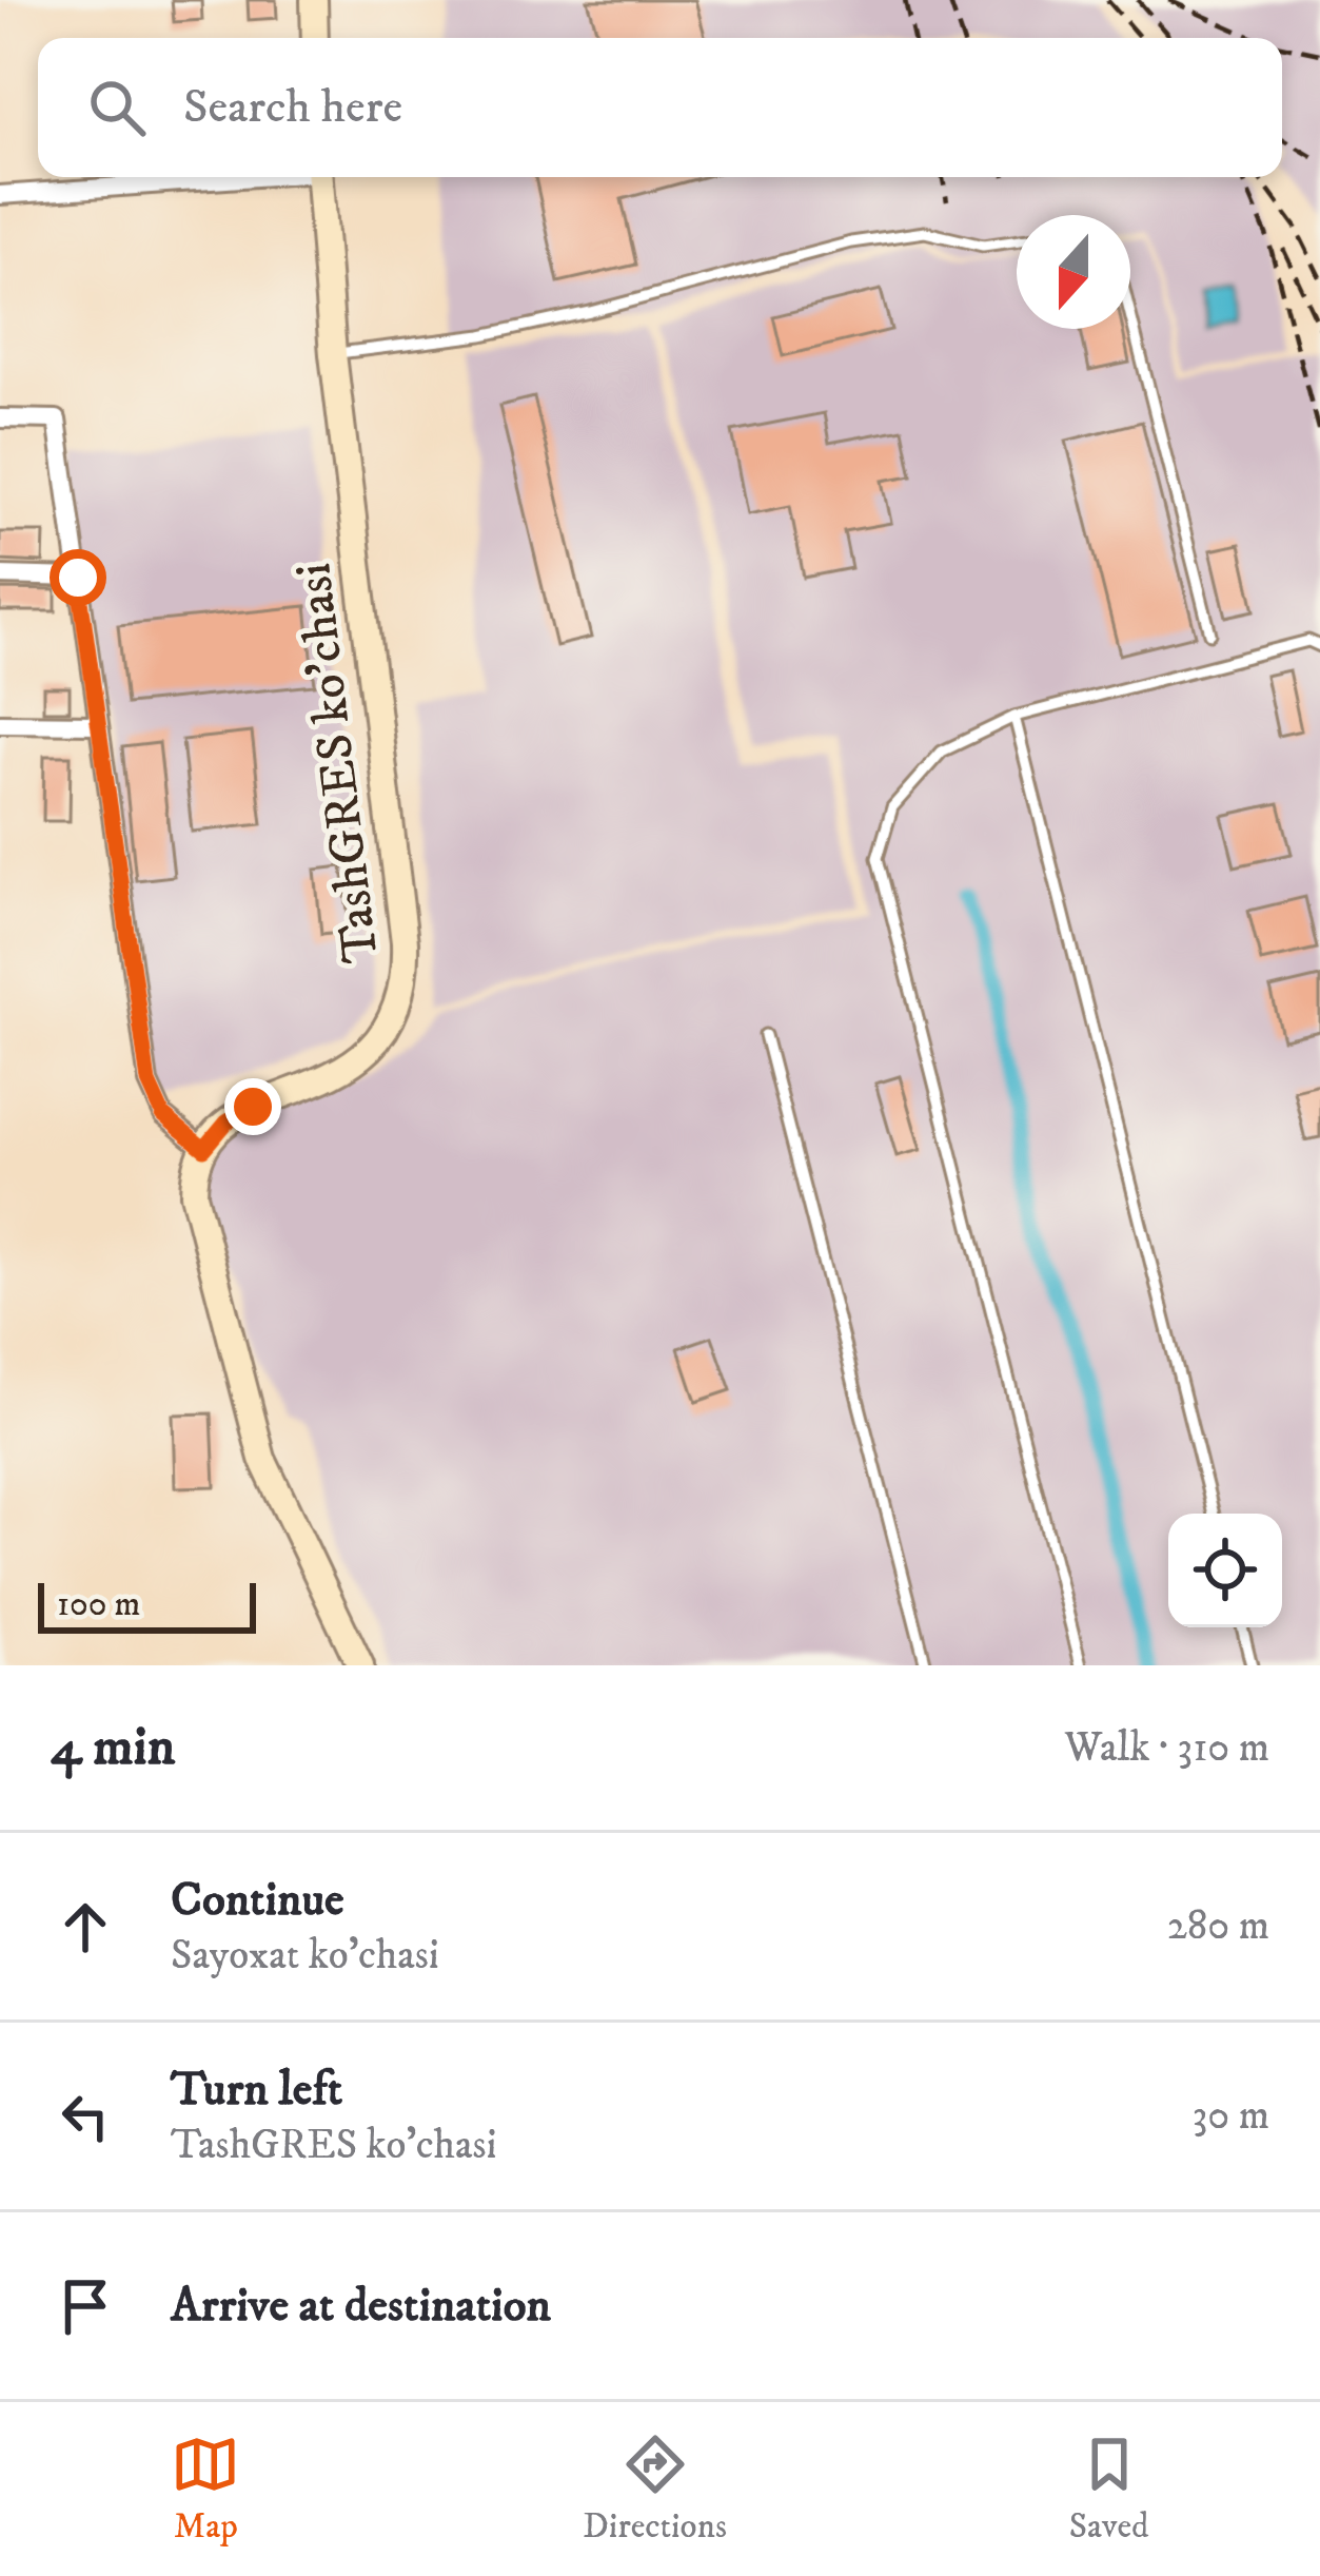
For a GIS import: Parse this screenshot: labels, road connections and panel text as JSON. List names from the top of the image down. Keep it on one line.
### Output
{"streets":{"main road":["TashGRES ko'chasi"]},"scale_bar":"100 m","north":"bottom","page":{"search":"Search here","scale":"100 m","heading":["4 min","Walk · 310 m"],"list":[["Continue","Sayoxat ko'chasi","280 m"],["Turn left","TashGRES ko'chasi","30 m"],"Arrive at destination"],"nav":["Map","Directions","Saved"]}}
